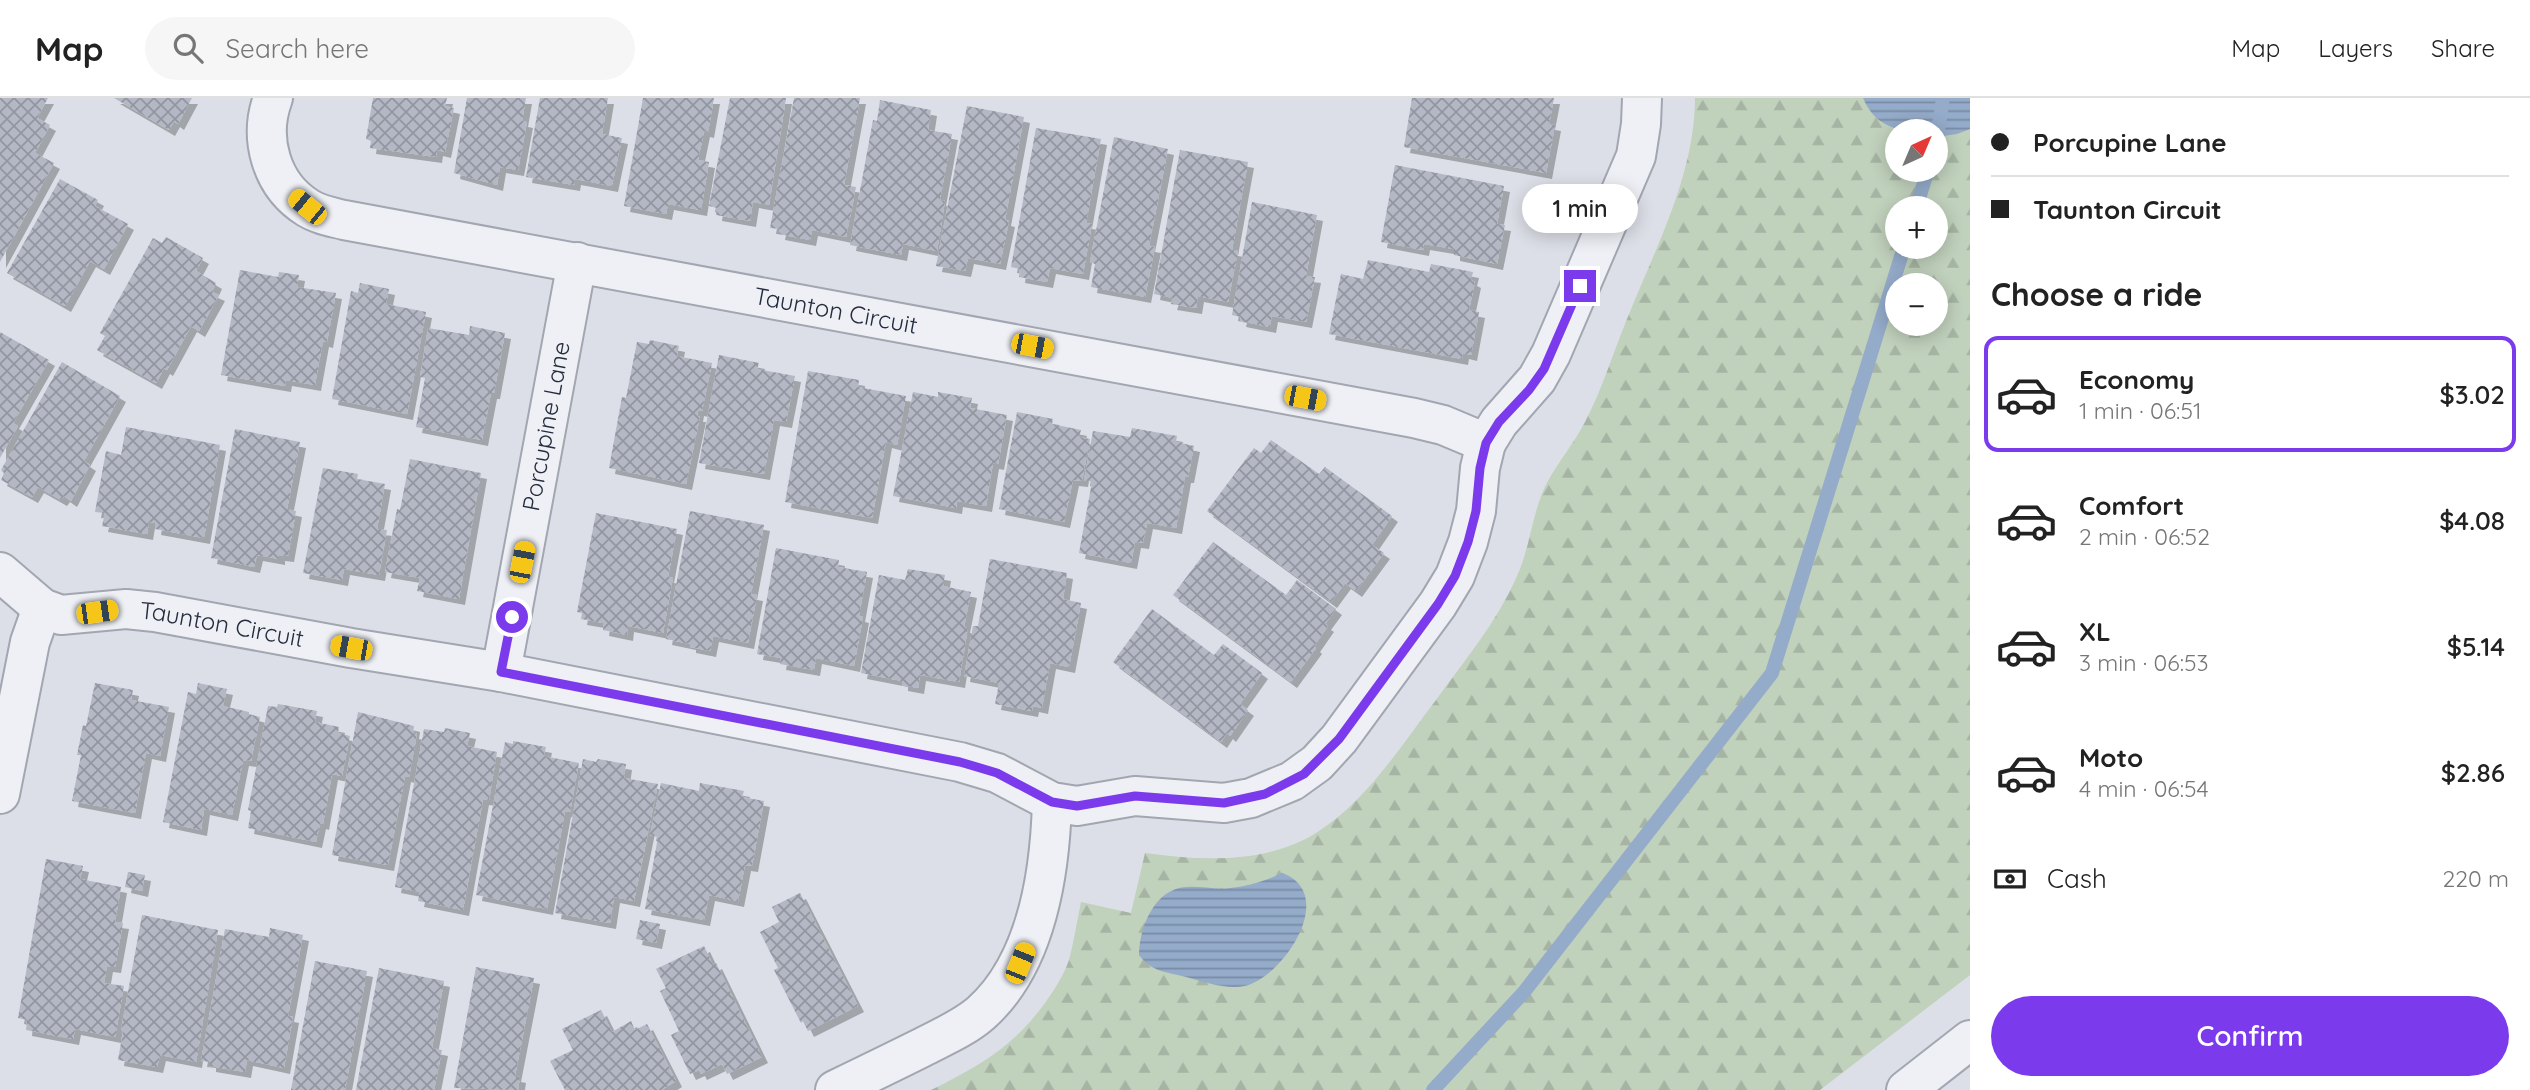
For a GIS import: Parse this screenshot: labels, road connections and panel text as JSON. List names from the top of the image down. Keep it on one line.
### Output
{"streets":{"street":["Taunton Circuit","Porcupine Lane"]},"crossings":[["Taunton Circuit","Porcupine Lane"]],"north":"top right","page":{"header":"Map","search":"Search here","nav":["Map","Layers","Share"],"banner":["Porcupine Lane","Taunton Circuit"],"map_buttons":["+","−"],"bubble":"1 min","heading":"Choose a ride","list":[{"name":"Economy","note":"1 min · 06:51","value":"$3.02"},{"name":"Comfort","note":"2 min · 06:52","value":"$4.08"},{"name":"XL","note":"3 min · 06:53","value":"$5.14"},{"name":"Moto","note":"4 min · 06:54","value":"$2.86"}],"pay":["Cash","220 m"],"buttons":"Confirm"}}
